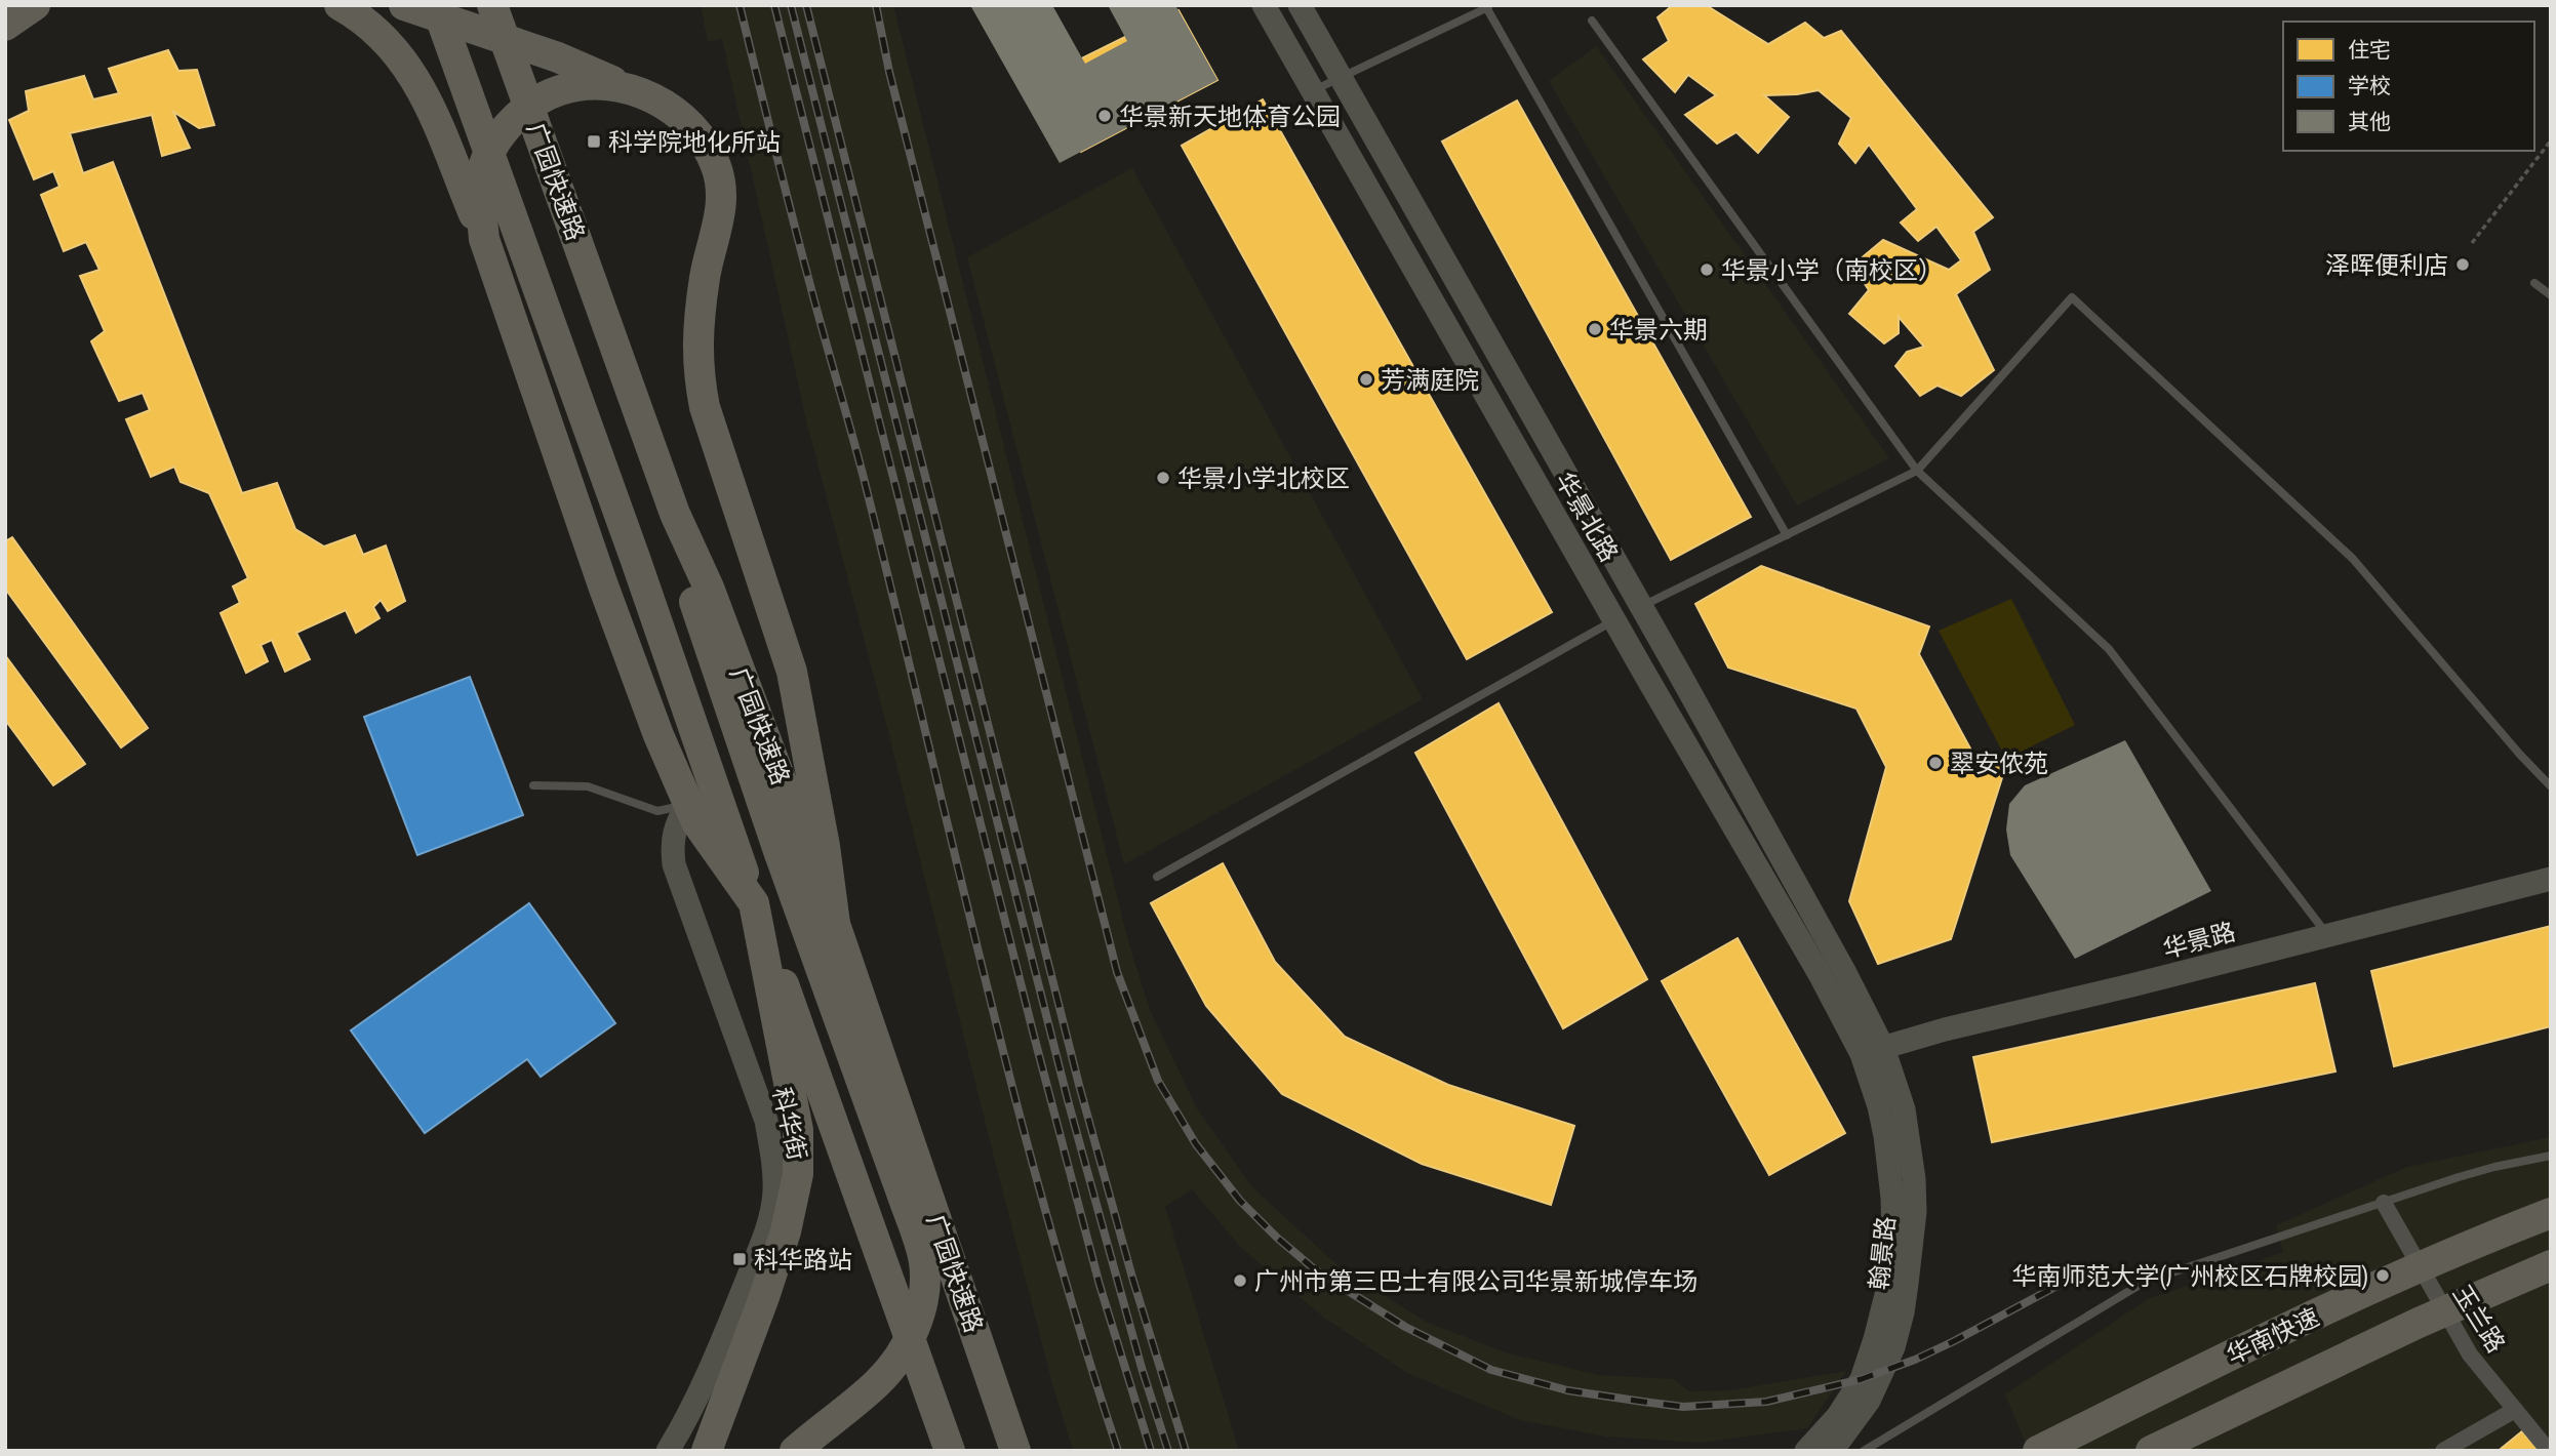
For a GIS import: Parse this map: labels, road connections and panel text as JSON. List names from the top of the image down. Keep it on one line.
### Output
{"streets":{"highway":["广园快速路","华南快速"],"street":["华景北路","华景路","科华街","翰景路","玉兰路"]},"crossings":[["华景北路","华景路"],["华景北路","翰景路"],["华景路","翰景路"]],"places":{"other":["华景新天地体育公园","泽晖便利店","华景小学（南校区）","华景六期","芳满庭院","华景小学北校区","翠安侬苑","华南师范大学(广州校区石牌校园)","广州市第三巴士有限公司华景新城停车场"],"transit":["科学院地化所站","科华路站"]},"legend":["住宅","学校","其他"]}
